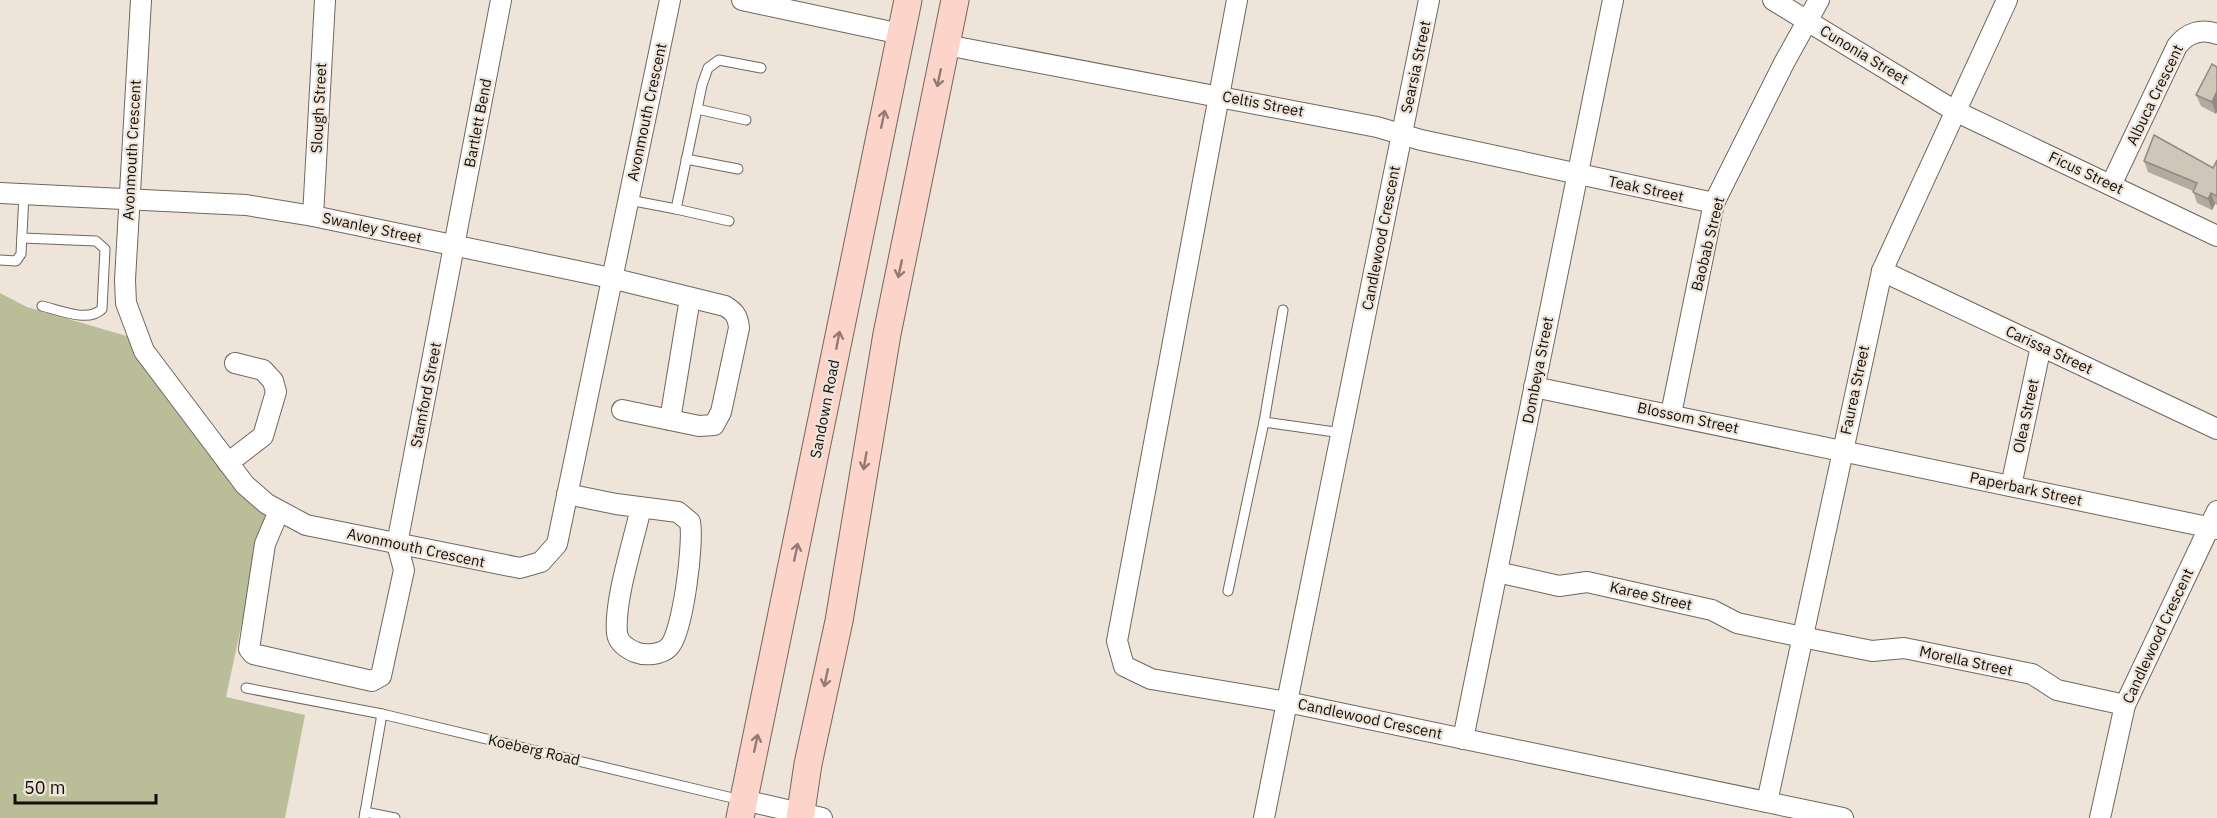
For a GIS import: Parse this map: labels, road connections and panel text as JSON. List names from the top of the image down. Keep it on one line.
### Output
{"streets":{"main road":["Sandown Road"],"street":["Cunonia Street","Searsia Street","Albuca Crescent","Celtis Street","Slough Street","Avonmouth Crescent","Bartlett Bend","Ficus Street","Teak Street","Swanley Street","Candlewood Crescent","Baobab Street","Carissa Street","Dombeya Street","Faurea Street","Stamford Street","Olea Street","Blossom Street","Paperbark Street","Karee Street","Morella Street","Koeberg Road"]},"crossings":[["Cunonia Street","Ficus Street"],["Cunonia Street","Baobab Street"],["Cunonia Street","Faurea Street"],["Searsia Street","Celtis Street"],["Searsia Street","Candlewood Crescent"],["Albuca Crescent","Ficus Street"],["Celtis Street","Teak Street"],["Celtis Street","Candlewood Crescent"],["Celtis Street","Dombeya Street"],["Slough Street","Swanley Street"],["Avonmouth Crescent","Swanley Street"],["Avonmouth Crescent","Stamford Street"],["Bartlett Bend","Swanley Street"],["Bartlett Bend","Stamford Street"],["Ficus Street","Faurea Street"],["Teak Street","Baobab Street"],["Teak Street","Dombeya Street"],["Swanley Street","Stamford Street"],["Candlewood Crescent","Dombeya Street"],["Candlewood Crescent","Faurea Street"],["Candlewood Crescent","Paperbark Street"],["Candlewood Crescent","Morella Street"],["Baobab Street","Blossom Street"],["Carissa Street","Faurea Street"],["Carissa Street","Olea Street"],["Dombeya Street","Blossom Street"],["Dombeya Street","Karee Street"],["Faurea Street","Blossom Street"],["Faurea Street","Paperbark Street"],["Faurea Street","Karee Street"],["Faurea Street","Morella Street"],["Sandown Road","Koeberg Road"],["Olea Street","Paperbark Street"],["Blossom Street","Paperbark Street"],["Karee Street","Morella Street"]],"scale_bar":"50 m"}
